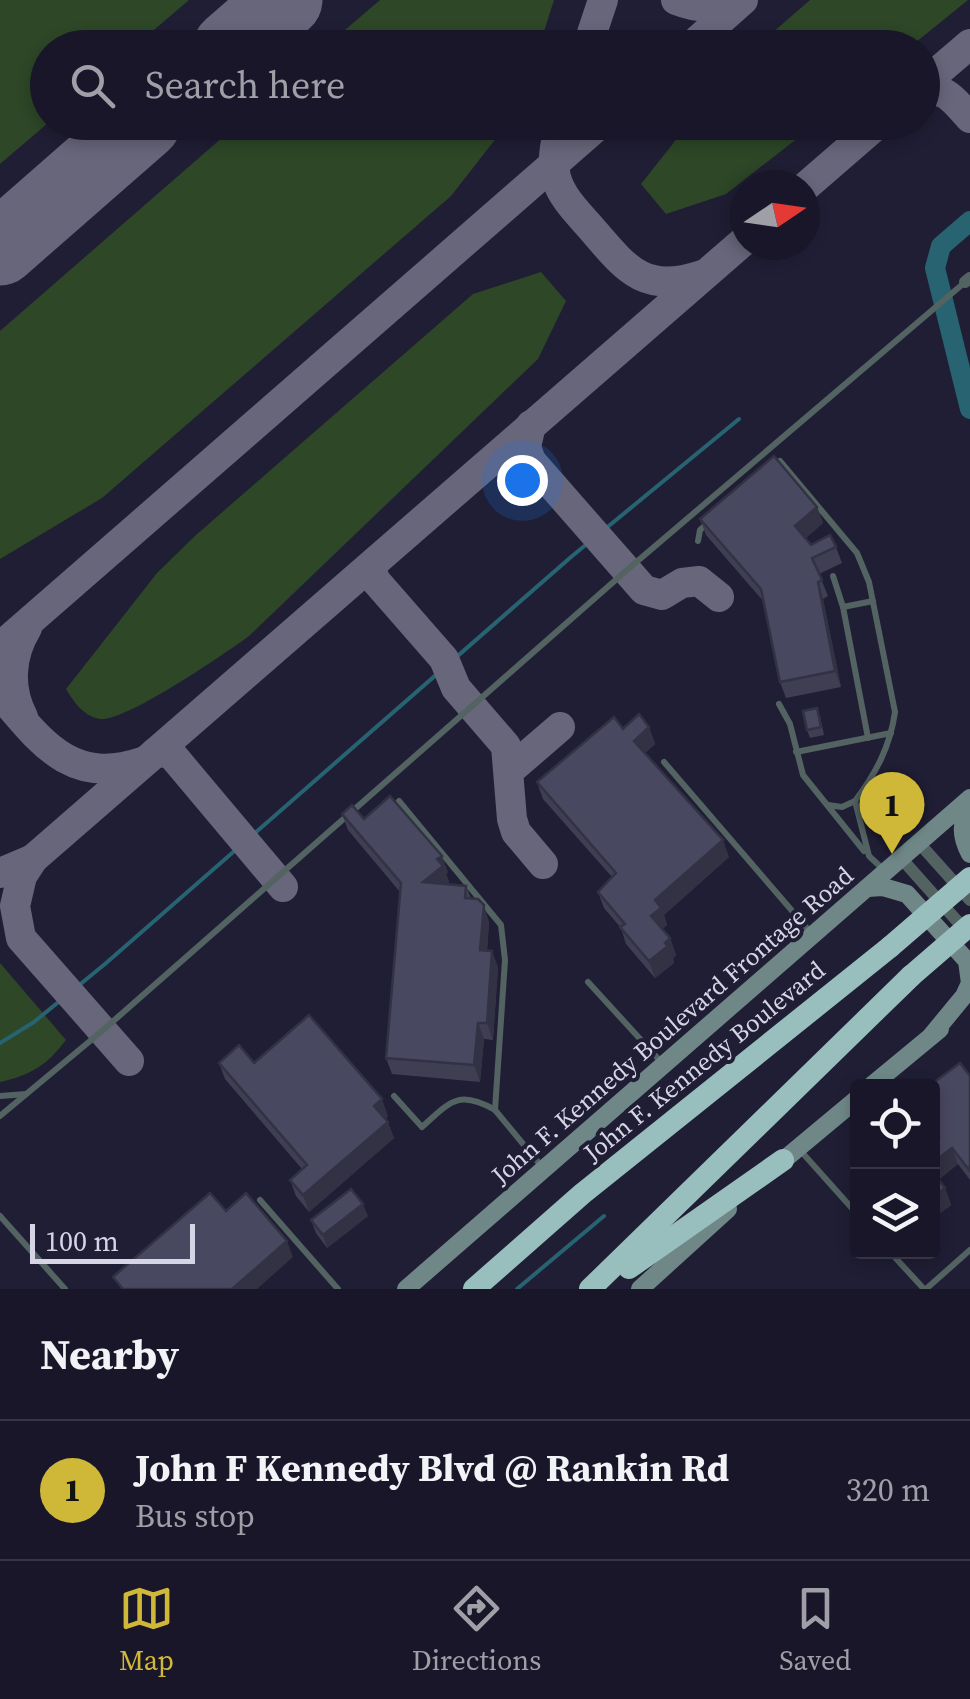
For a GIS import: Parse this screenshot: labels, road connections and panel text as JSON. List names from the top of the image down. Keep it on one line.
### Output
{"streets":{"highway":["John F. Kennedy Boulevard"],"street":["John F. Kennedy Boulevard Frontage Road"]},"scale_bar":"100 m","north":"right","page":{"search":"Search here","pins":"1","scale":"100 m","heading":"Nearby","list":[{"mark":"1","name":"John F Kennedy Blvd @ Rankin Rd","note":"Bus stop","value":"320 m"}],"nav":["Map","Directions","Saved"]}}
